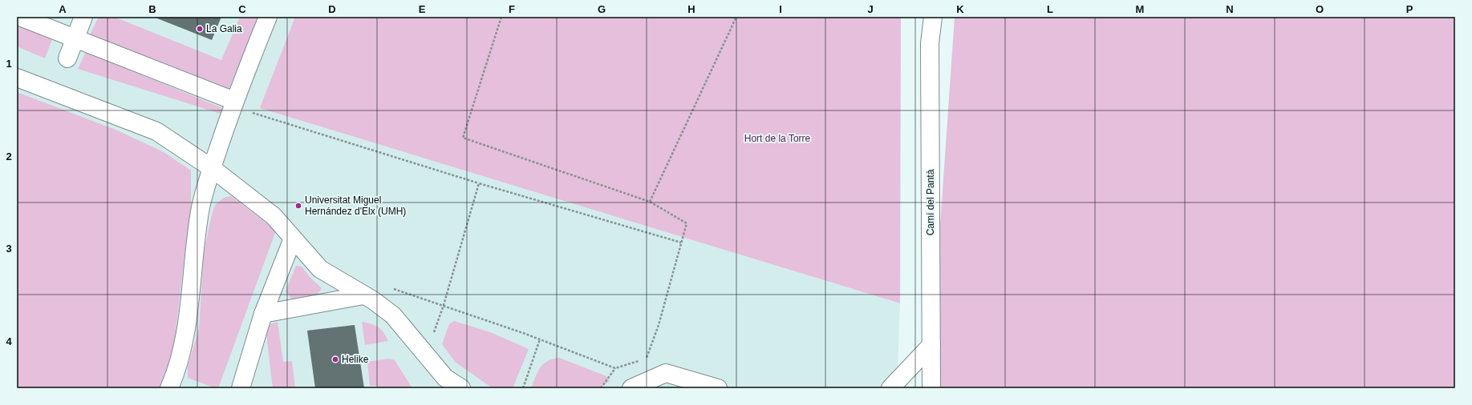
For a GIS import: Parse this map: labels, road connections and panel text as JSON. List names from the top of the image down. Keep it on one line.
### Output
{"streets":{"street":["Camí del Pantà"]},"parks":["Hort de la Torre"],"places":["La Galia","Universitat Miguel Hernández d'Elx (UMH)","Helike"],"grid":{"columns":["A","B","C","D","E","F","G","H","I","J","K","L","M","N","O","P"],"rows":["1","2","3","4"]}}
